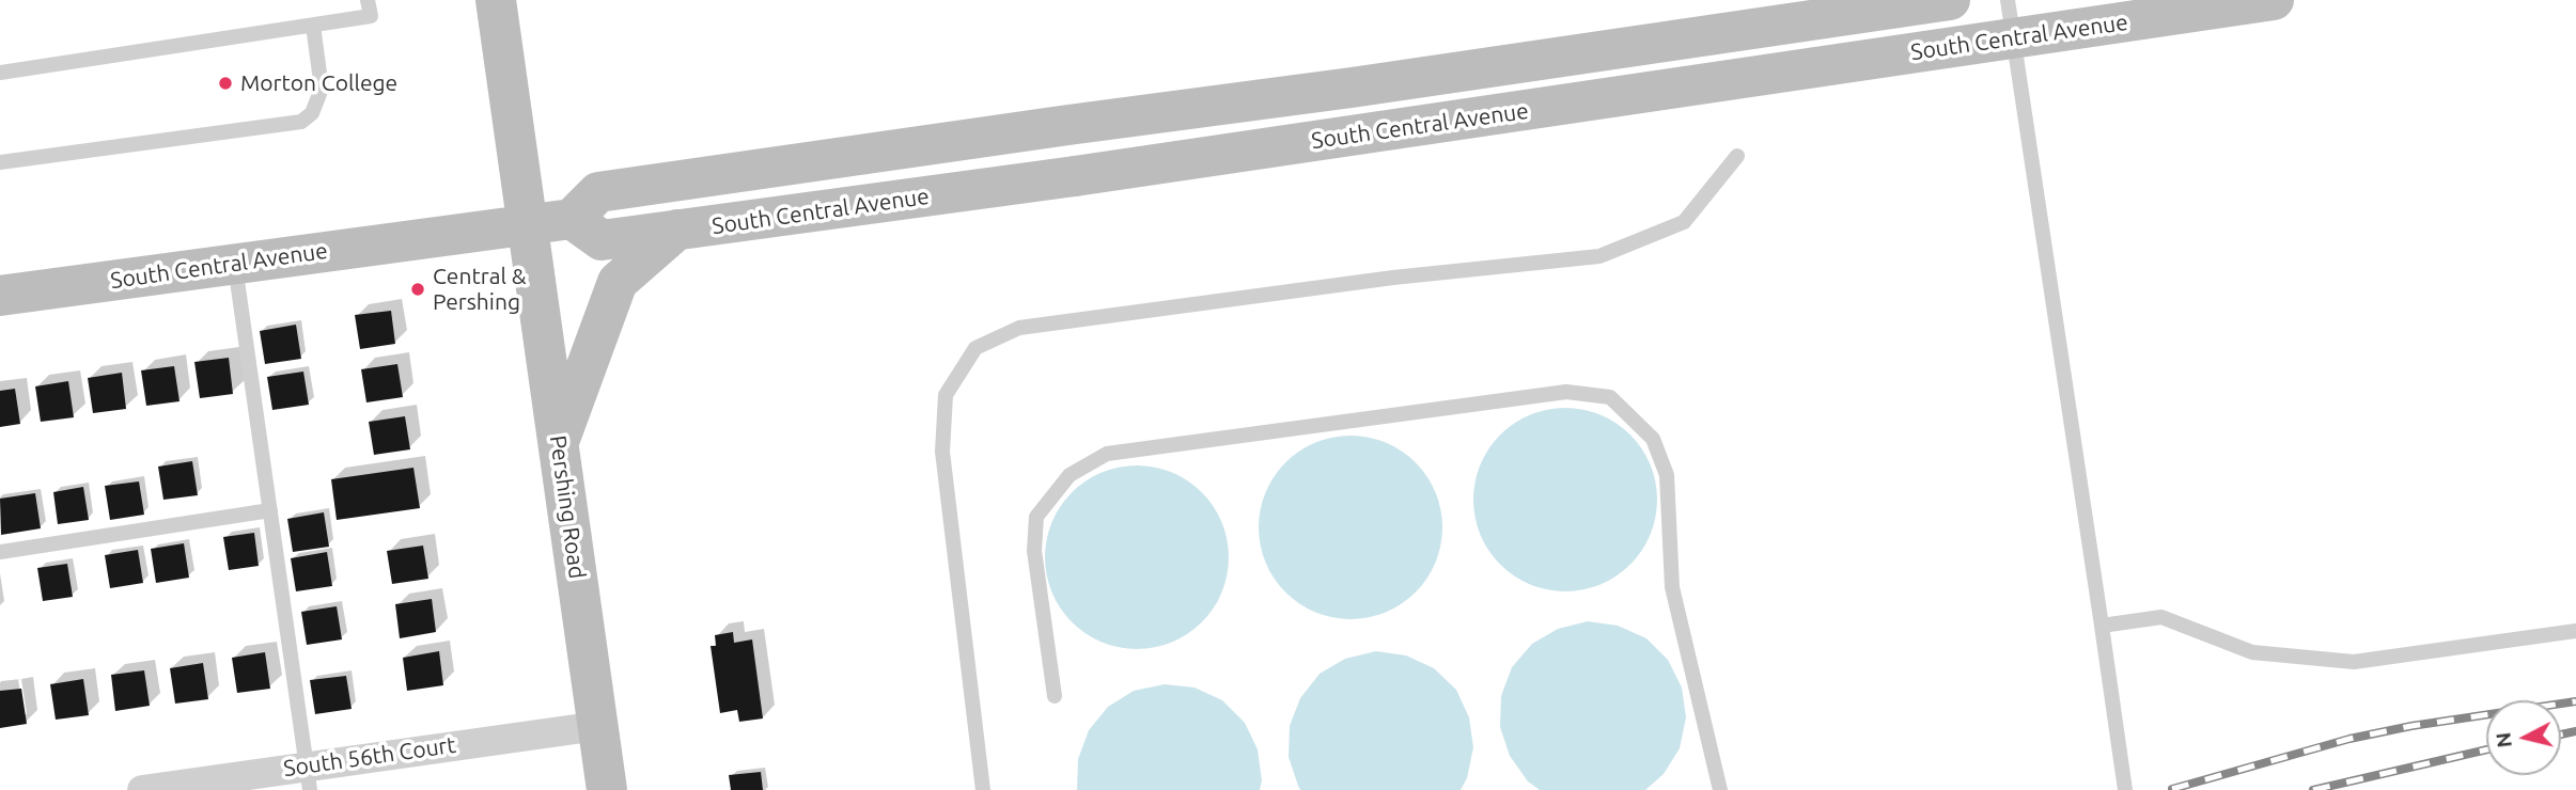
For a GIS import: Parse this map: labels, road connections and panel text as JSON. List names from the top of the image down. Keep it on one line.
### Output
{"streets":{"main road":["South Central Avenue","Pershing Road"],"street":["South 56th Court"]},"crossings":[["South Central Avenue","Pershing Road"],["Pershing Road","South 56th Court"]],"places":["Morton College","Central & Pershing"],"north":"left"}
